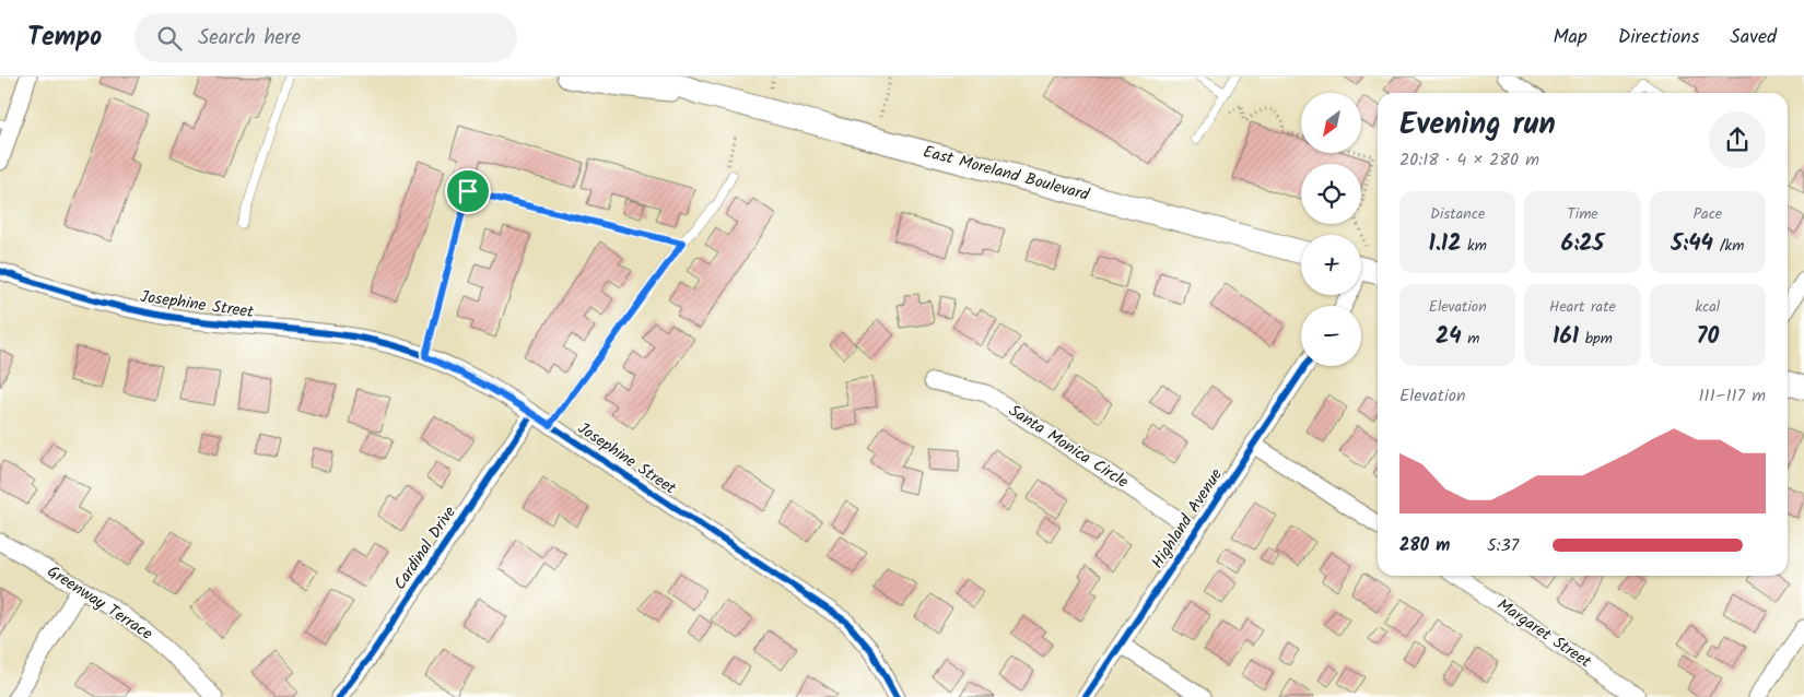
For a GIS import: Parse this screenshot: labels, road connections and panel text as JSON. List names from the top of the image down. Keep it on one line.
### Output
{"streets":{"main road":["East Moreland Boulevard"],"street":["Josephine Street","Santa Monica Circle","Highland Avenue","Cardinal Drive","Greenway Terrace","Margaret Street"]},"crossings":[["Josephine Street","Cardinal Drive"],["Santa Monica Circle","Highland Avenue"]],"north":"bottom left","page":{"header":"Tempo","search":"Search here","nav":["Map","Directions","Saved"],"map_buttons":["+","−"],"heading":["Evening run","20:18 · 4 × 280 m"],"stats":[["Distance","1.12 km"],["Time","6:25"],["Pace","5:44 /km"],["Elevation","24 m"],["Heart rate","161 bpm"],["kcal","70"]],"chart":["Elevation","111–117 m"],"list":[{"name":"280 m","note":"5:37"}]}}
